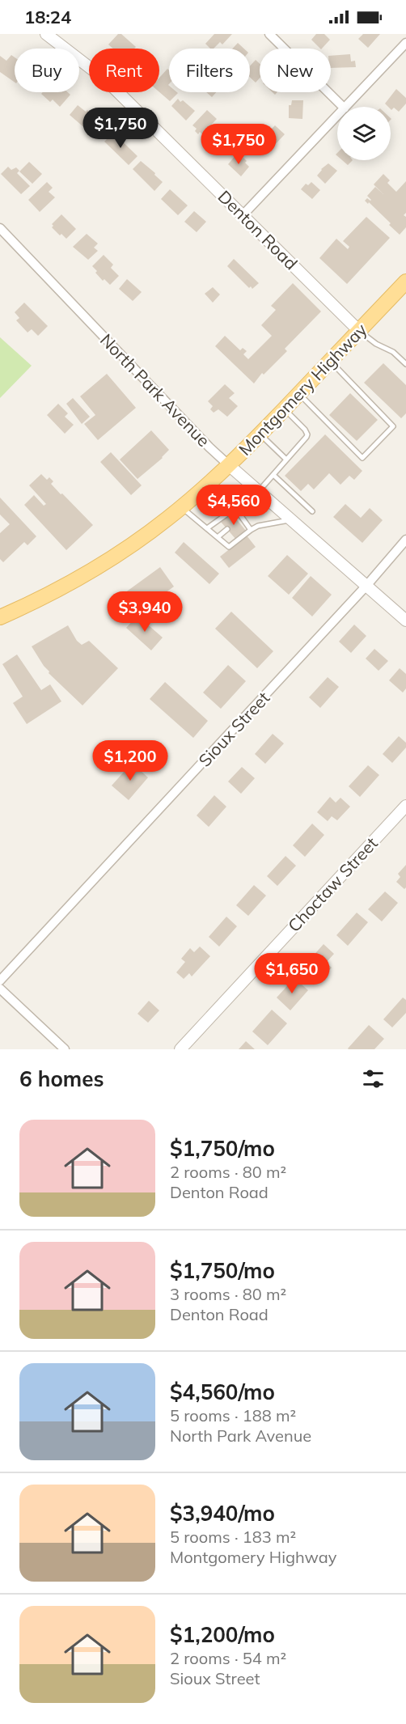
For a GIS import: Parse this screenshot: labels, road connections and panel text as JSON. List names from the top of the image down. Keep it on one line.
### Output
{"streets":{"main road":["Montgomery Highway"],"street":["Denton Road","North Park Avenue","Sioux Street","Choctaw Street"]},"crossings":[["Denton Road","Montgomery Highway"],["Montgomery Highway","North Park Avenue"],["North Park Avenue","Sioux Street"]],"page":{"status":"18:24","chip":["Buy","Rent","Filters","New"],"price":["$1,750","$1,750","$4,560","$3,940","$1,200","$1,650"],"heading":"6 homes","list":[{"name":"$1,750/mo","note":"2 rooms · 80 m² · Denton Road"},{"name":"$1,750/mo","note":"3 rooms · 80 m² · Denton Road"},{"name":"$4,560/mo","note":"5 rooms · 188 m² · North Park Avenue"},{"name":"$3,940/mo","note":"5 rooms · 183 m² · Montgomery Highway"},{"name":"$1,200/mo","note":"2 rooms · 54 m² · Sioux Street"}]}}
